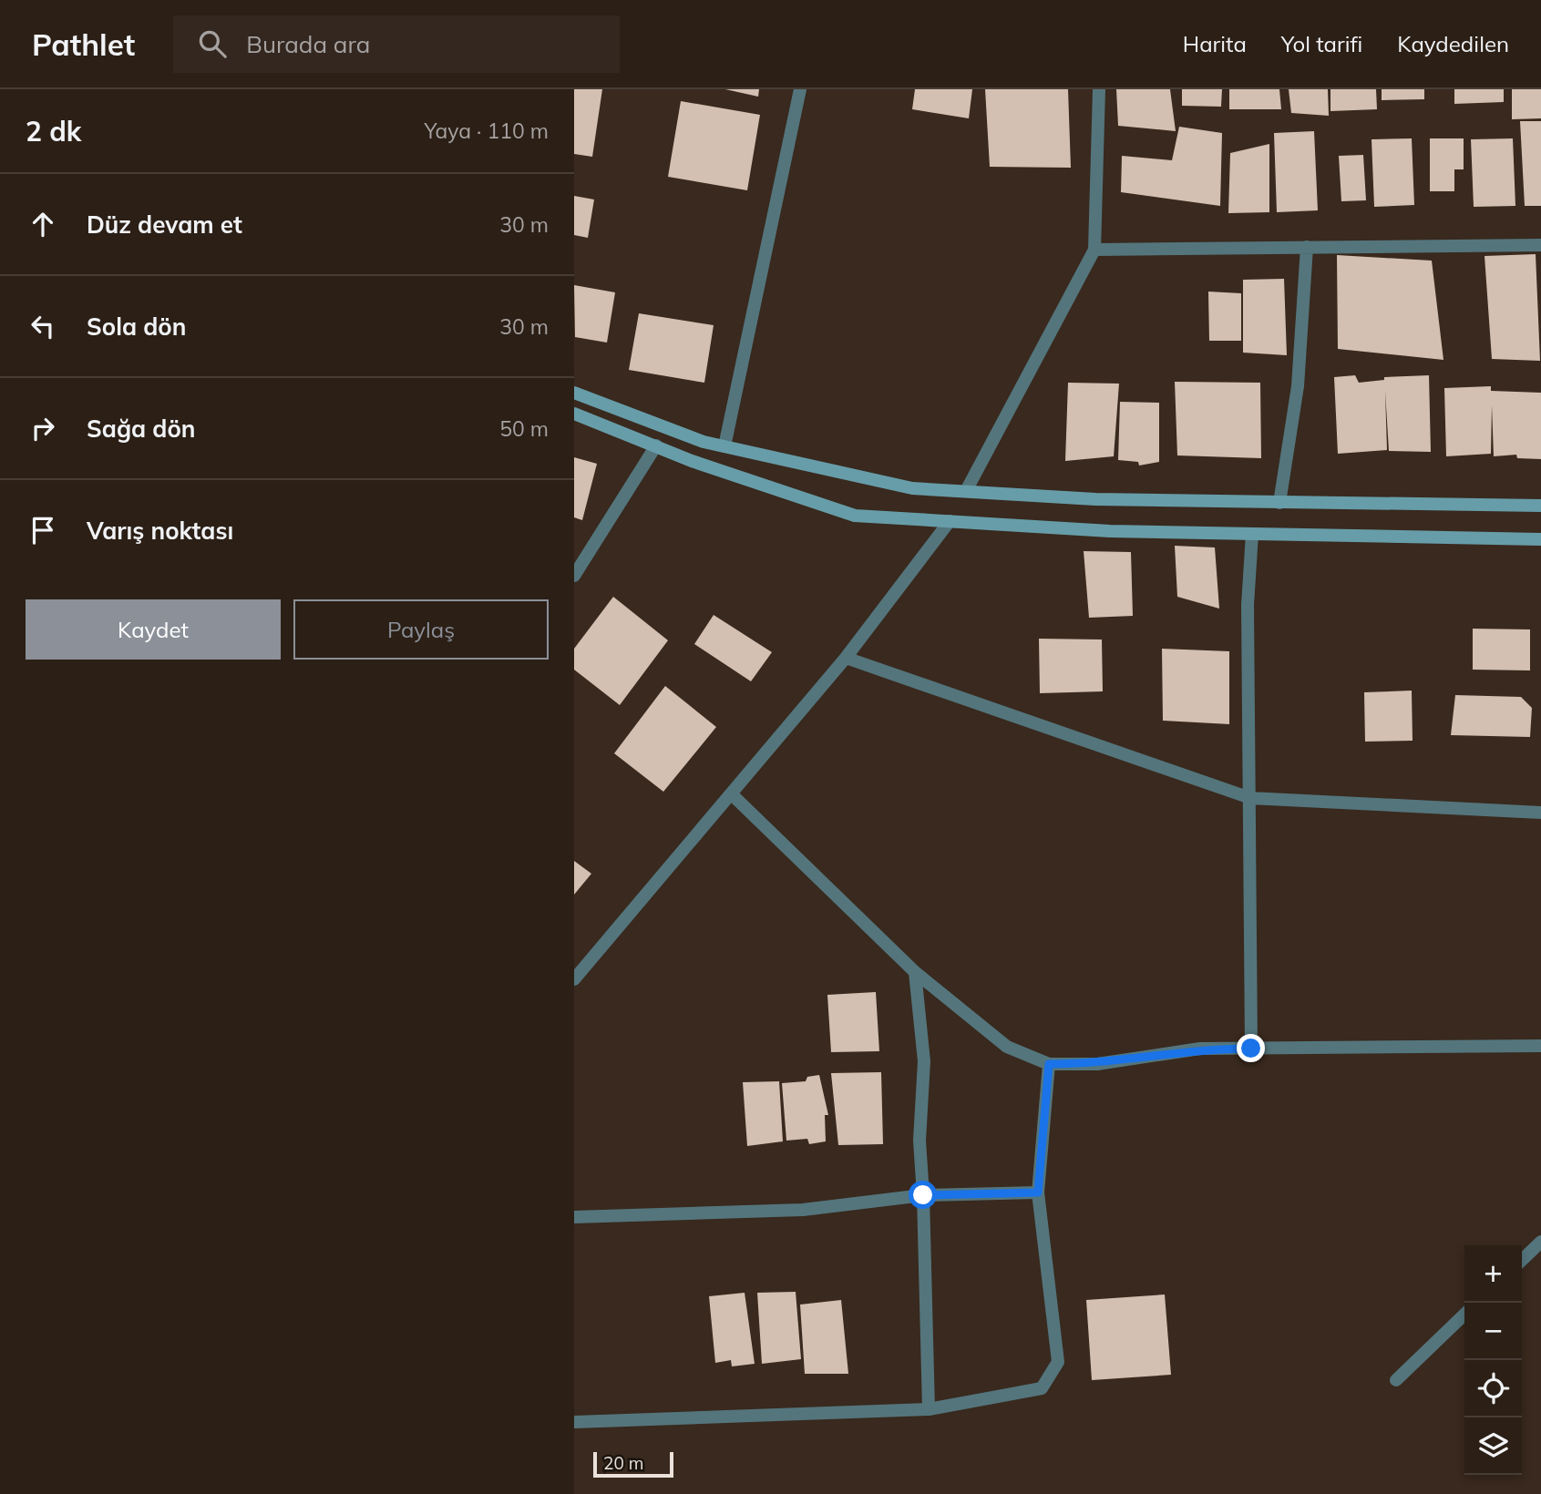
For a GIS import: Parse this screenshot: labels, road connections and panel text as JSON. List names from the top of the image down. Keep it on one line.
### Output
{"scale_bar":"20 m","page":{"header":"Pathlet","search":"Burada ara","nav":["Harita","Yol tarifi","Kaydedilen"],"heading":["2 dk","Yaya · 110 m"],"list":[["Düz devam et","30 m"],["Sola dön","30 m"],["Sağa dön","50 m"],"Varış noktası"],"buttons":["Kaydet","Paylaş"],"map_buttons":["+","−"],"scale":"20 m"}}
